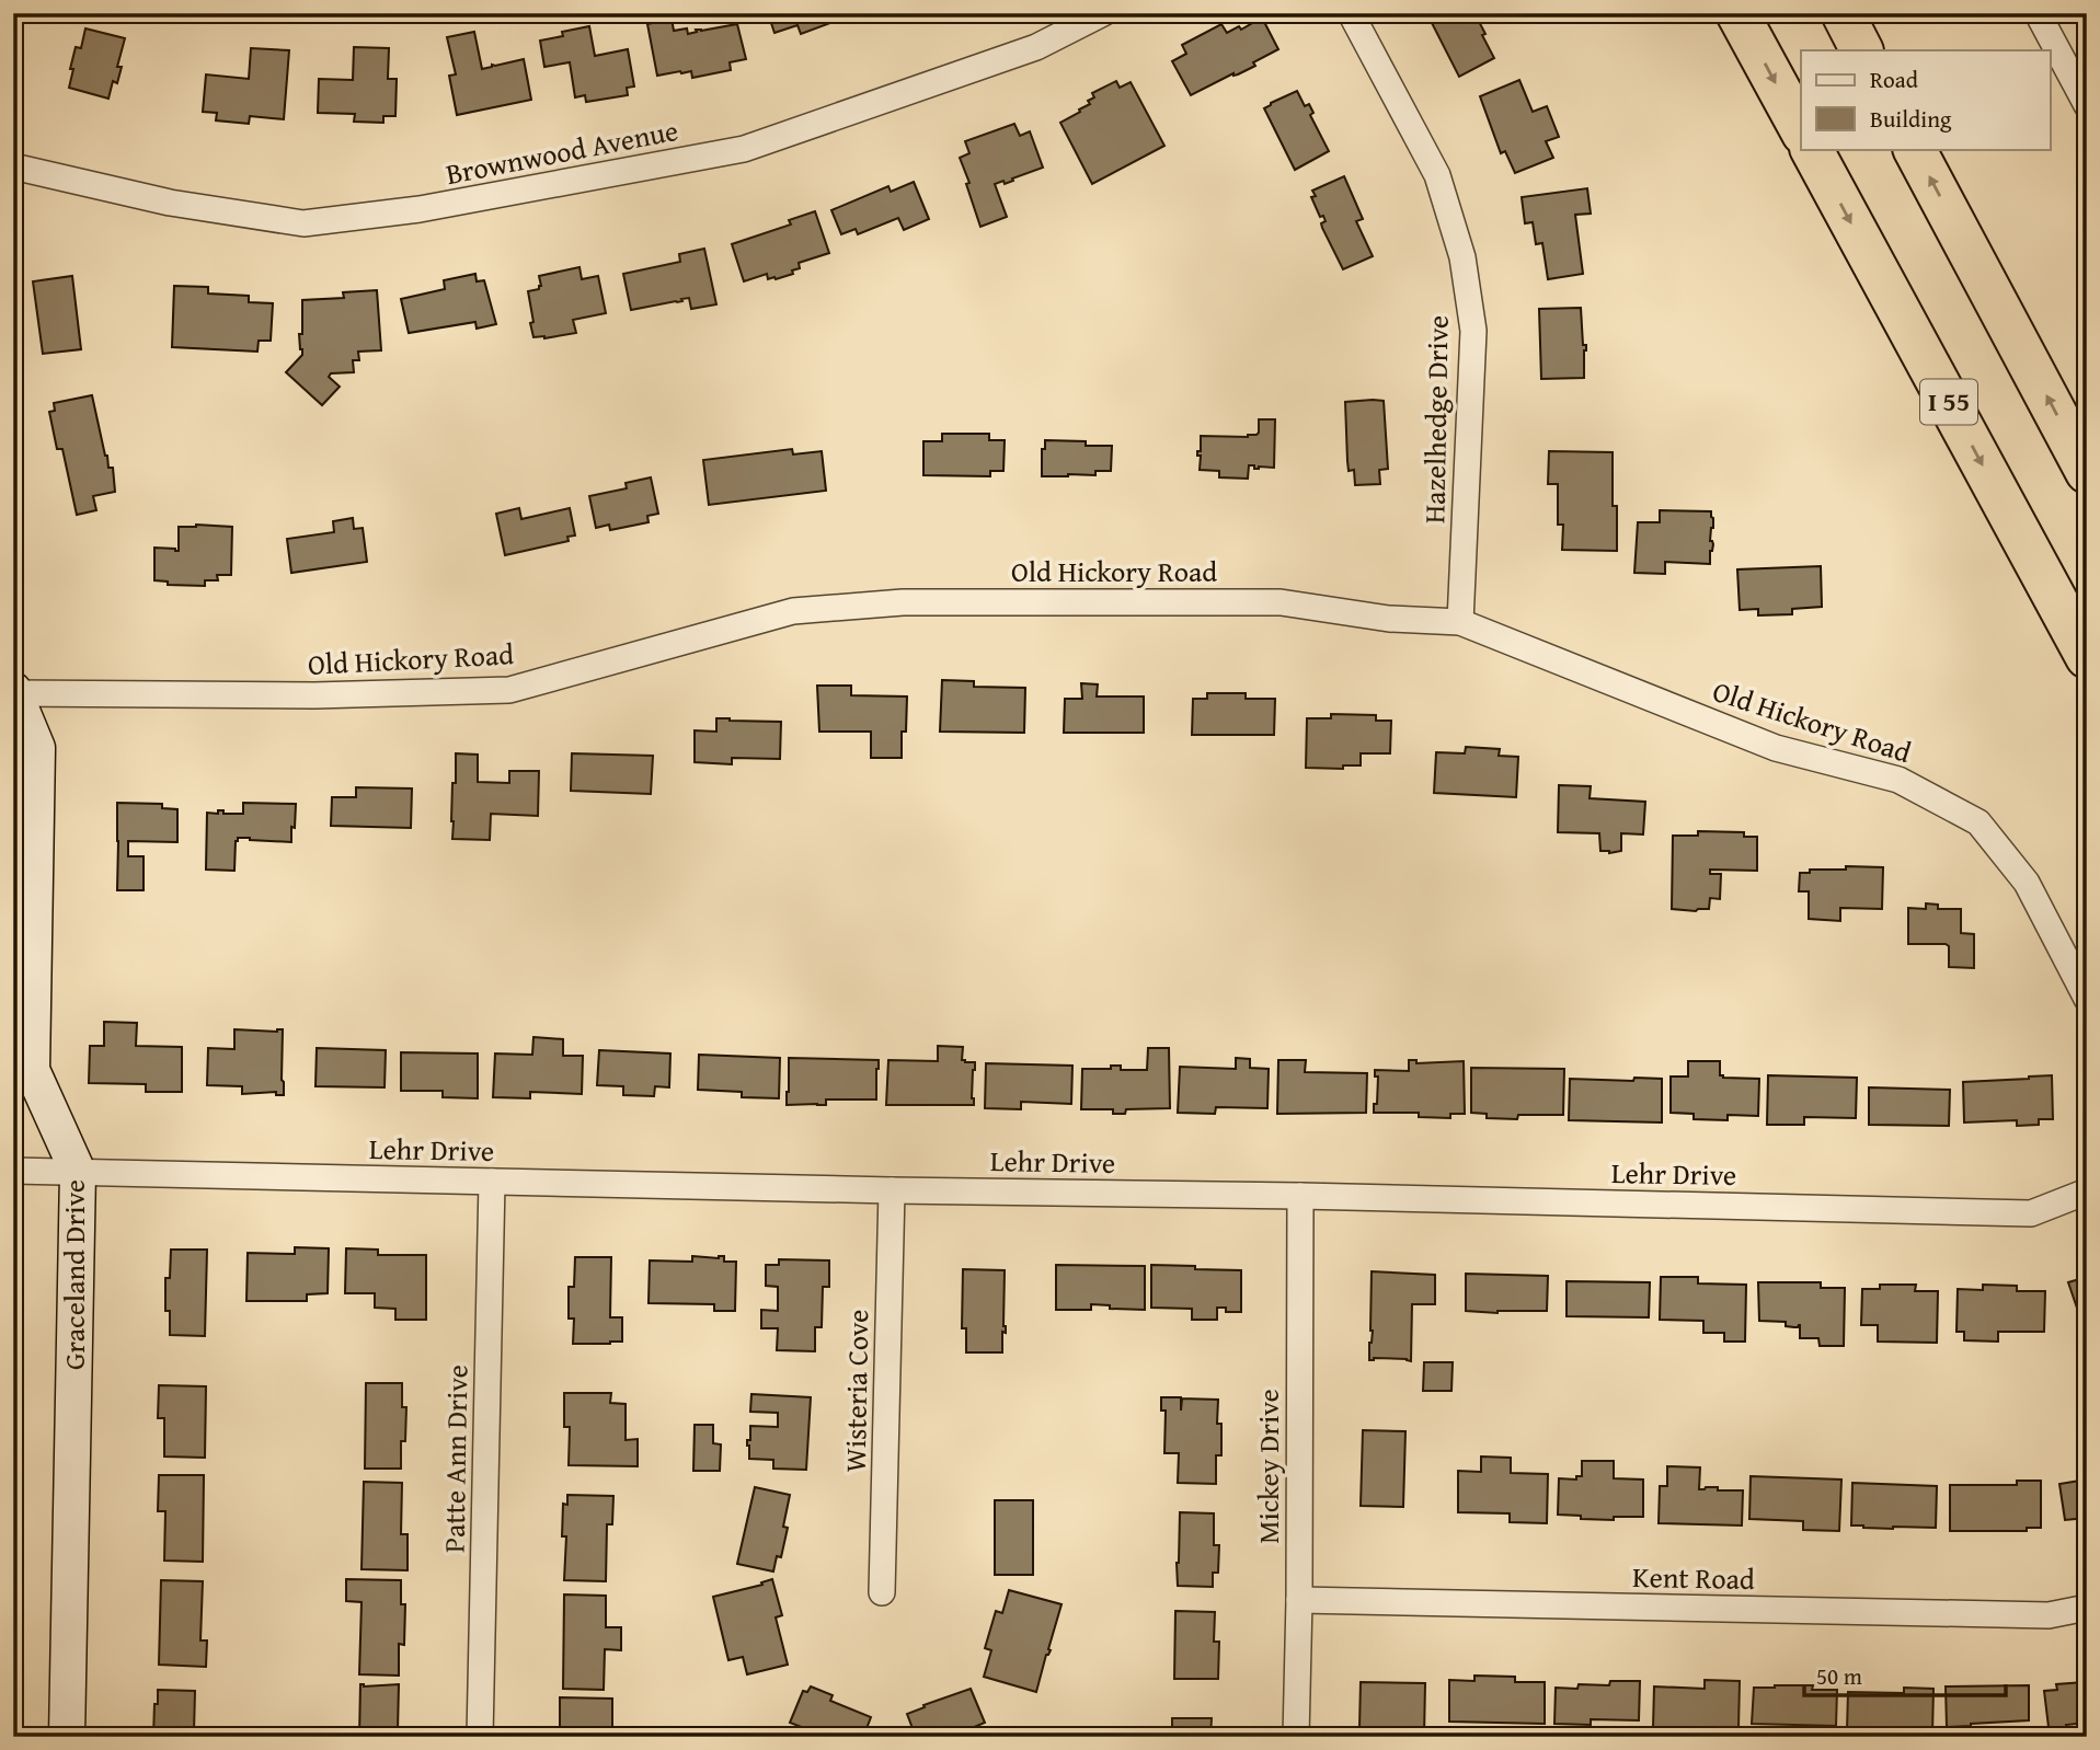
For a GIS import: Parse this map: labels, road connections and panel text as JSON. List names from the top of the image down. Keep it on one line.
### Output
{"streets":{"highway":["I 55"],"street":["Brownwood Avenue","Hazelhedge Drive","Old Hickory Road","Lehr Drive","Graceland Drive","Wisteria Cove","Patte Ann Drive","Mickey Drive","Kent Road"]},"crossings":[["Hazelhedge Drive","Old Hickory Road"],["Old Hickory Road","Graceland Drive"],["Lehr Drive","Graceland Drive"],["Lehr Drive","Wisteria Cove"],["Lehr Drive","Patte Ann Drive"],["Lehr Drive","Mickey Drive"],["Mickey Drive","Kent Road"]],"legend":["Road","Building"],"scale_bar":"50 m"}
